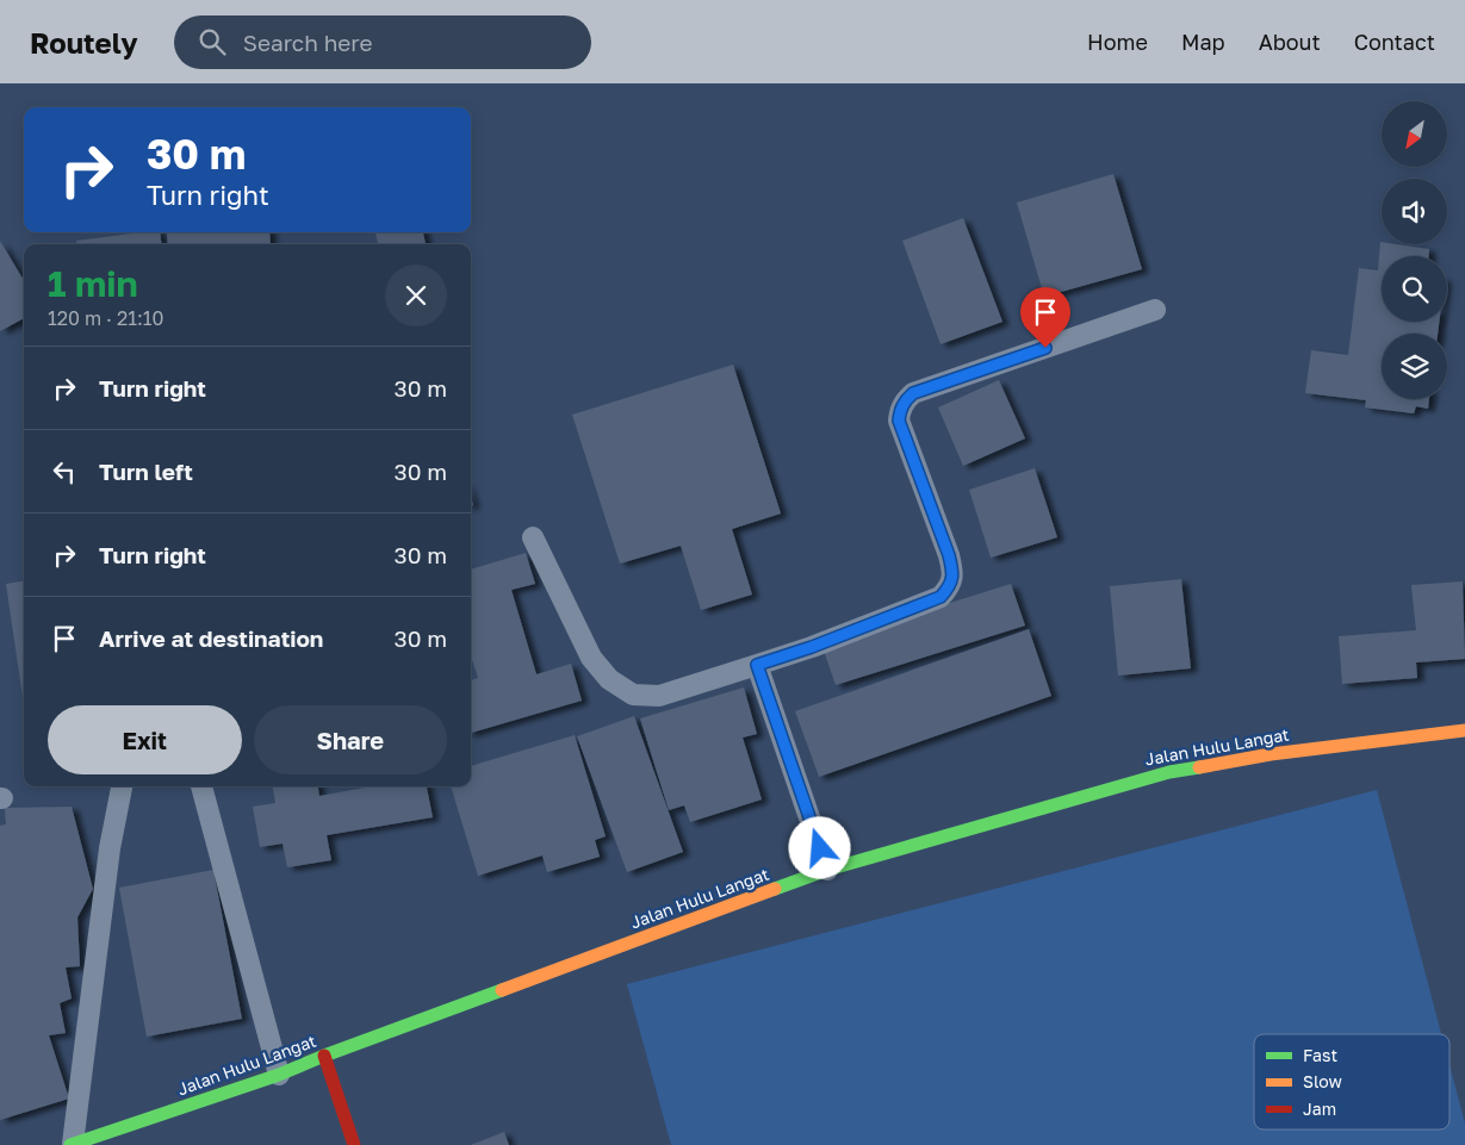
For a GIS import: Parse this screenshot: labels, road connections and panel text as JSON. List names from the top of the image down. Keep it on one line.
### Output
{"streets":{"street":["Jalan Hulu Langat"]},"legend":["Fast","Slow","Jam"],"north":"bottom left","page":{"header":"Routely","search":"Search here","nav":["Home","Map","About","Contact"],"turn":["30 m","Turn right"],"heading":["1 min","120 m · 21:10"],"list":[{"name":"Turn right","value":"30 m"},{"name":"Turn left","value":"30 m"},{"name":"Turn right","value":"30 m"},{"name":"Arrive at destination","value":"30 m"}],"buttons":["Exit","Share"]}}
